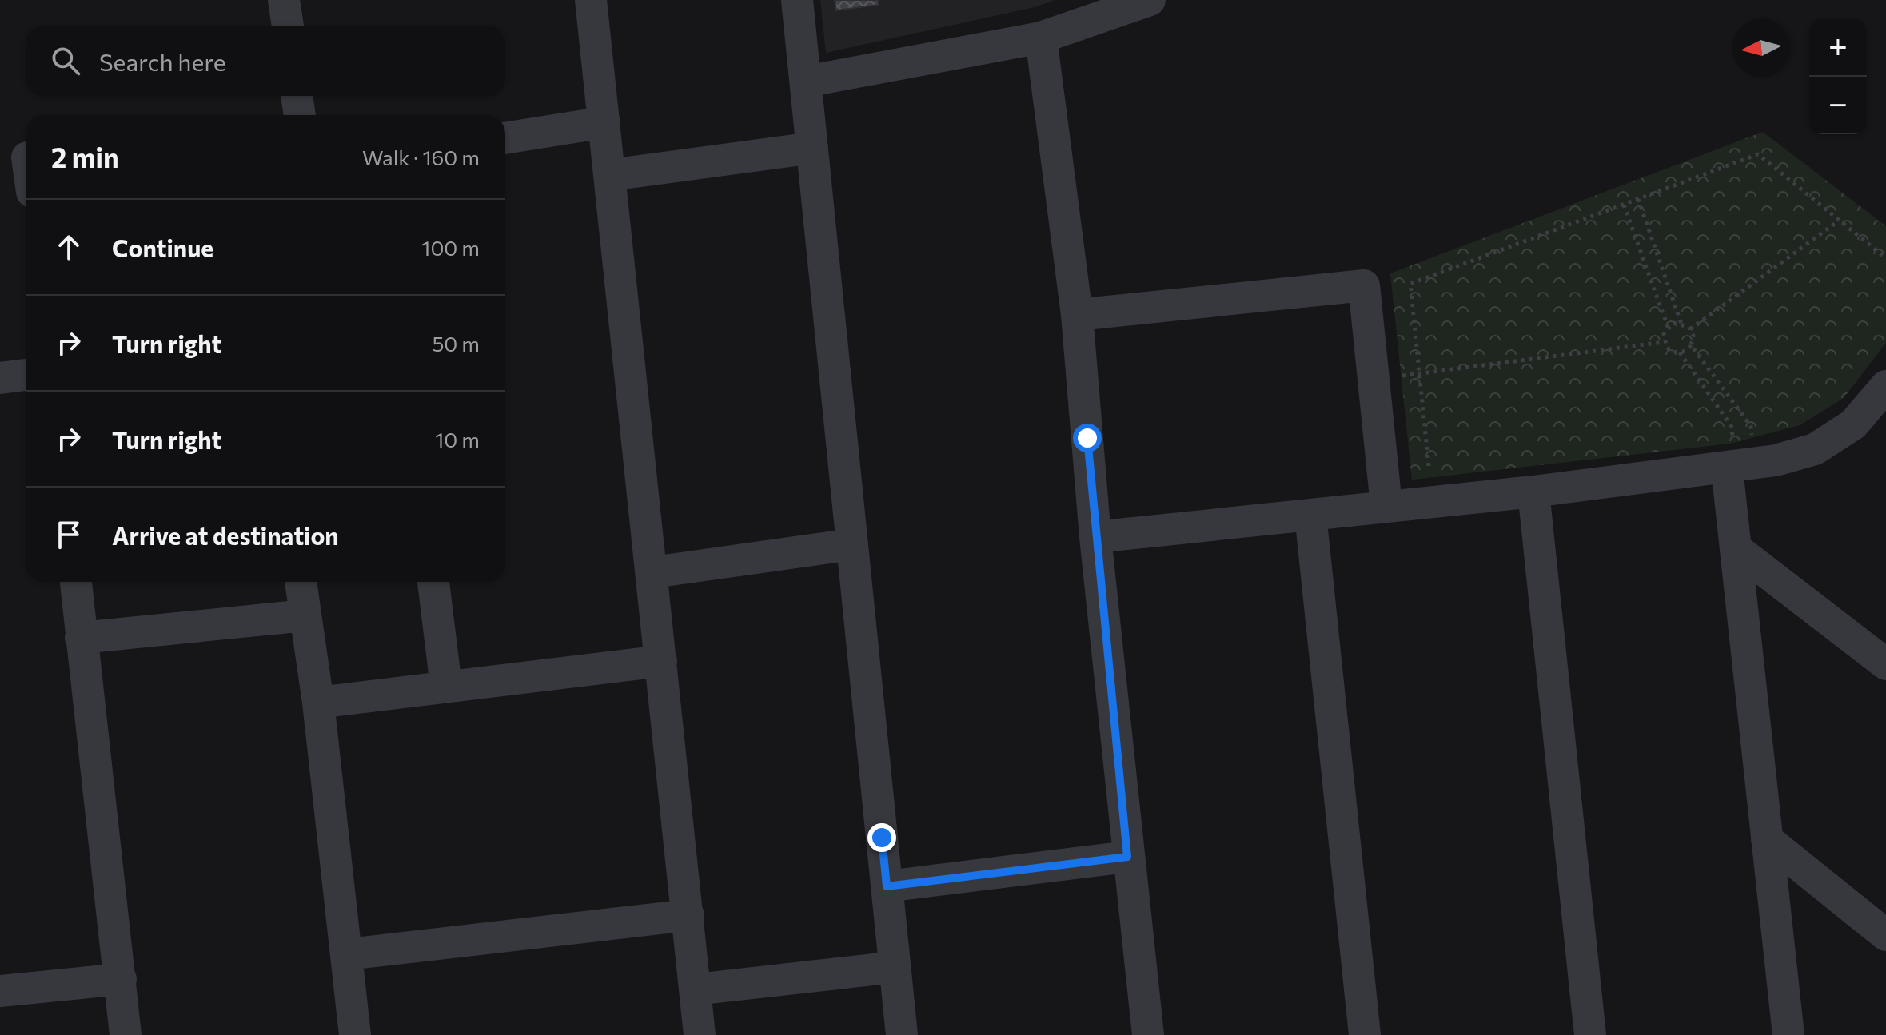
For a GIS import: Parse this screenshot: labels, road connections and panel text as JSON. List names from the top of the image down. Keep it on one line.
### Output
{"north":"left","page":{"map_buttons":["+","−"],"search":"Search here","heading":["2 min","Walk · 160 m"],"list":[["Continue","100 m"],["Turn right","50 m"],["Turn right","10 m"],"Arrive at destination"]}}
